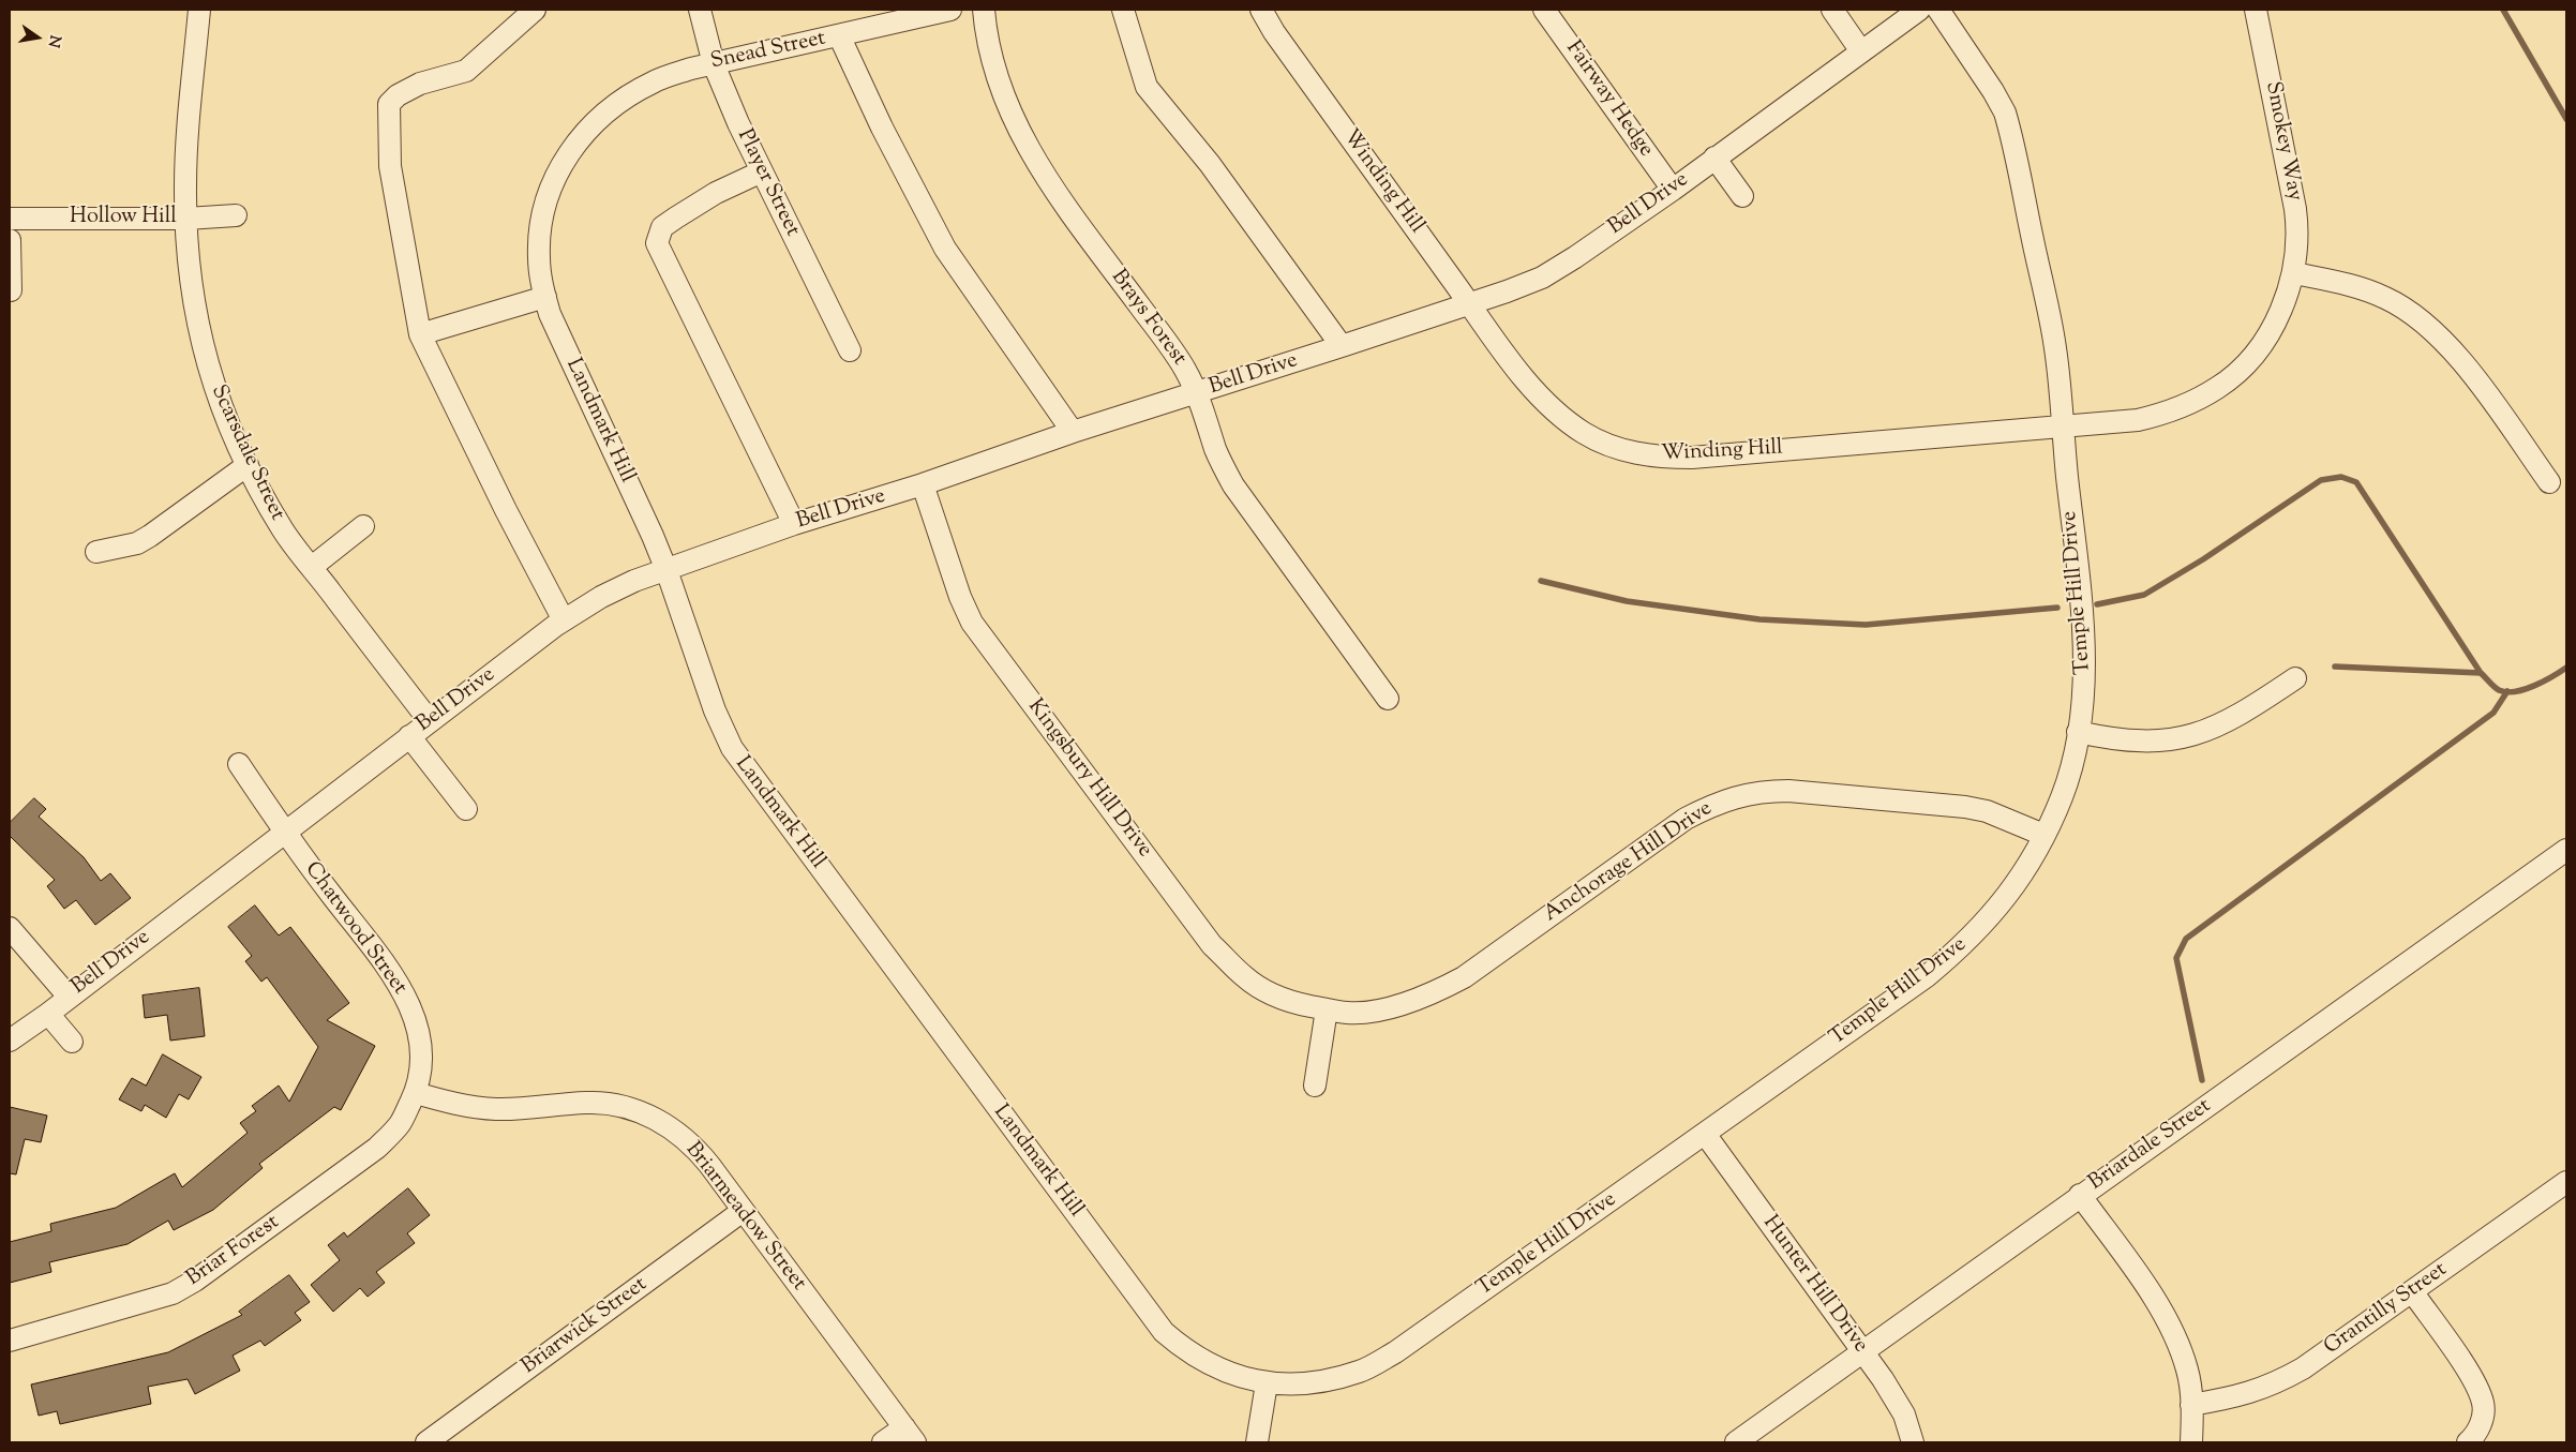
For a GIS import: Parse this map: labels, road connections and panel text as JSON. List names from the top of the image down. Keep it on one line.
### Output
{"streets":{"street":["Snead Street","Fairway Hedge","Smokey Way","Winding Hill","Player Street","Bell Drive","Hollow Hill","Brays Forest","Landmark Hill","Scarsdale Street","Temple Hill Drive","Kingsbury Hill Drive","Anchorage Hill Drive","Chatwood Street","Briardale Street","Briarmeadow Street","Briar Forest","Hunter Hill Drive","Grantilly Street","Briarwick Street"]},"crossings":[["Snead Street","Player Street"],["Snead Street","Landmark Hill"],["Fairway Hedge","Bell Drive"],["Smokey Way","Winding Hill"],["Winding Hill","Bell Drive"],["Winding Hill","Temple Hill Drive"],["Bell Drive","Brays Forest"],["Bell Drive","Landmark Hill"],["Bell Drive","Scarsdale Street"],["Bell Drive","Kingsbury Hill Drive"],["Bell Drive","Chatwood Street"],["Hollow Hill","Scarsdale Street"],["Landmark Hill","Temple Hill Drive"],["Temple Hill Drive","Anchorage Hill Drive"],["Temple Hill Drive","Hunter Hill Drive"],["Kingsbury Hill Drive","Anchorage Hill Drive"],["Chatwood Street","Briarmeadow Street"],["Chatwood Street","Briar Forest"],["Briardale Street","Hunter Hill Drive"],["Briarmeadow Street","Briar Forest"],["Briarmeadow Street","Briarwick Street"]],"north":"right"}
